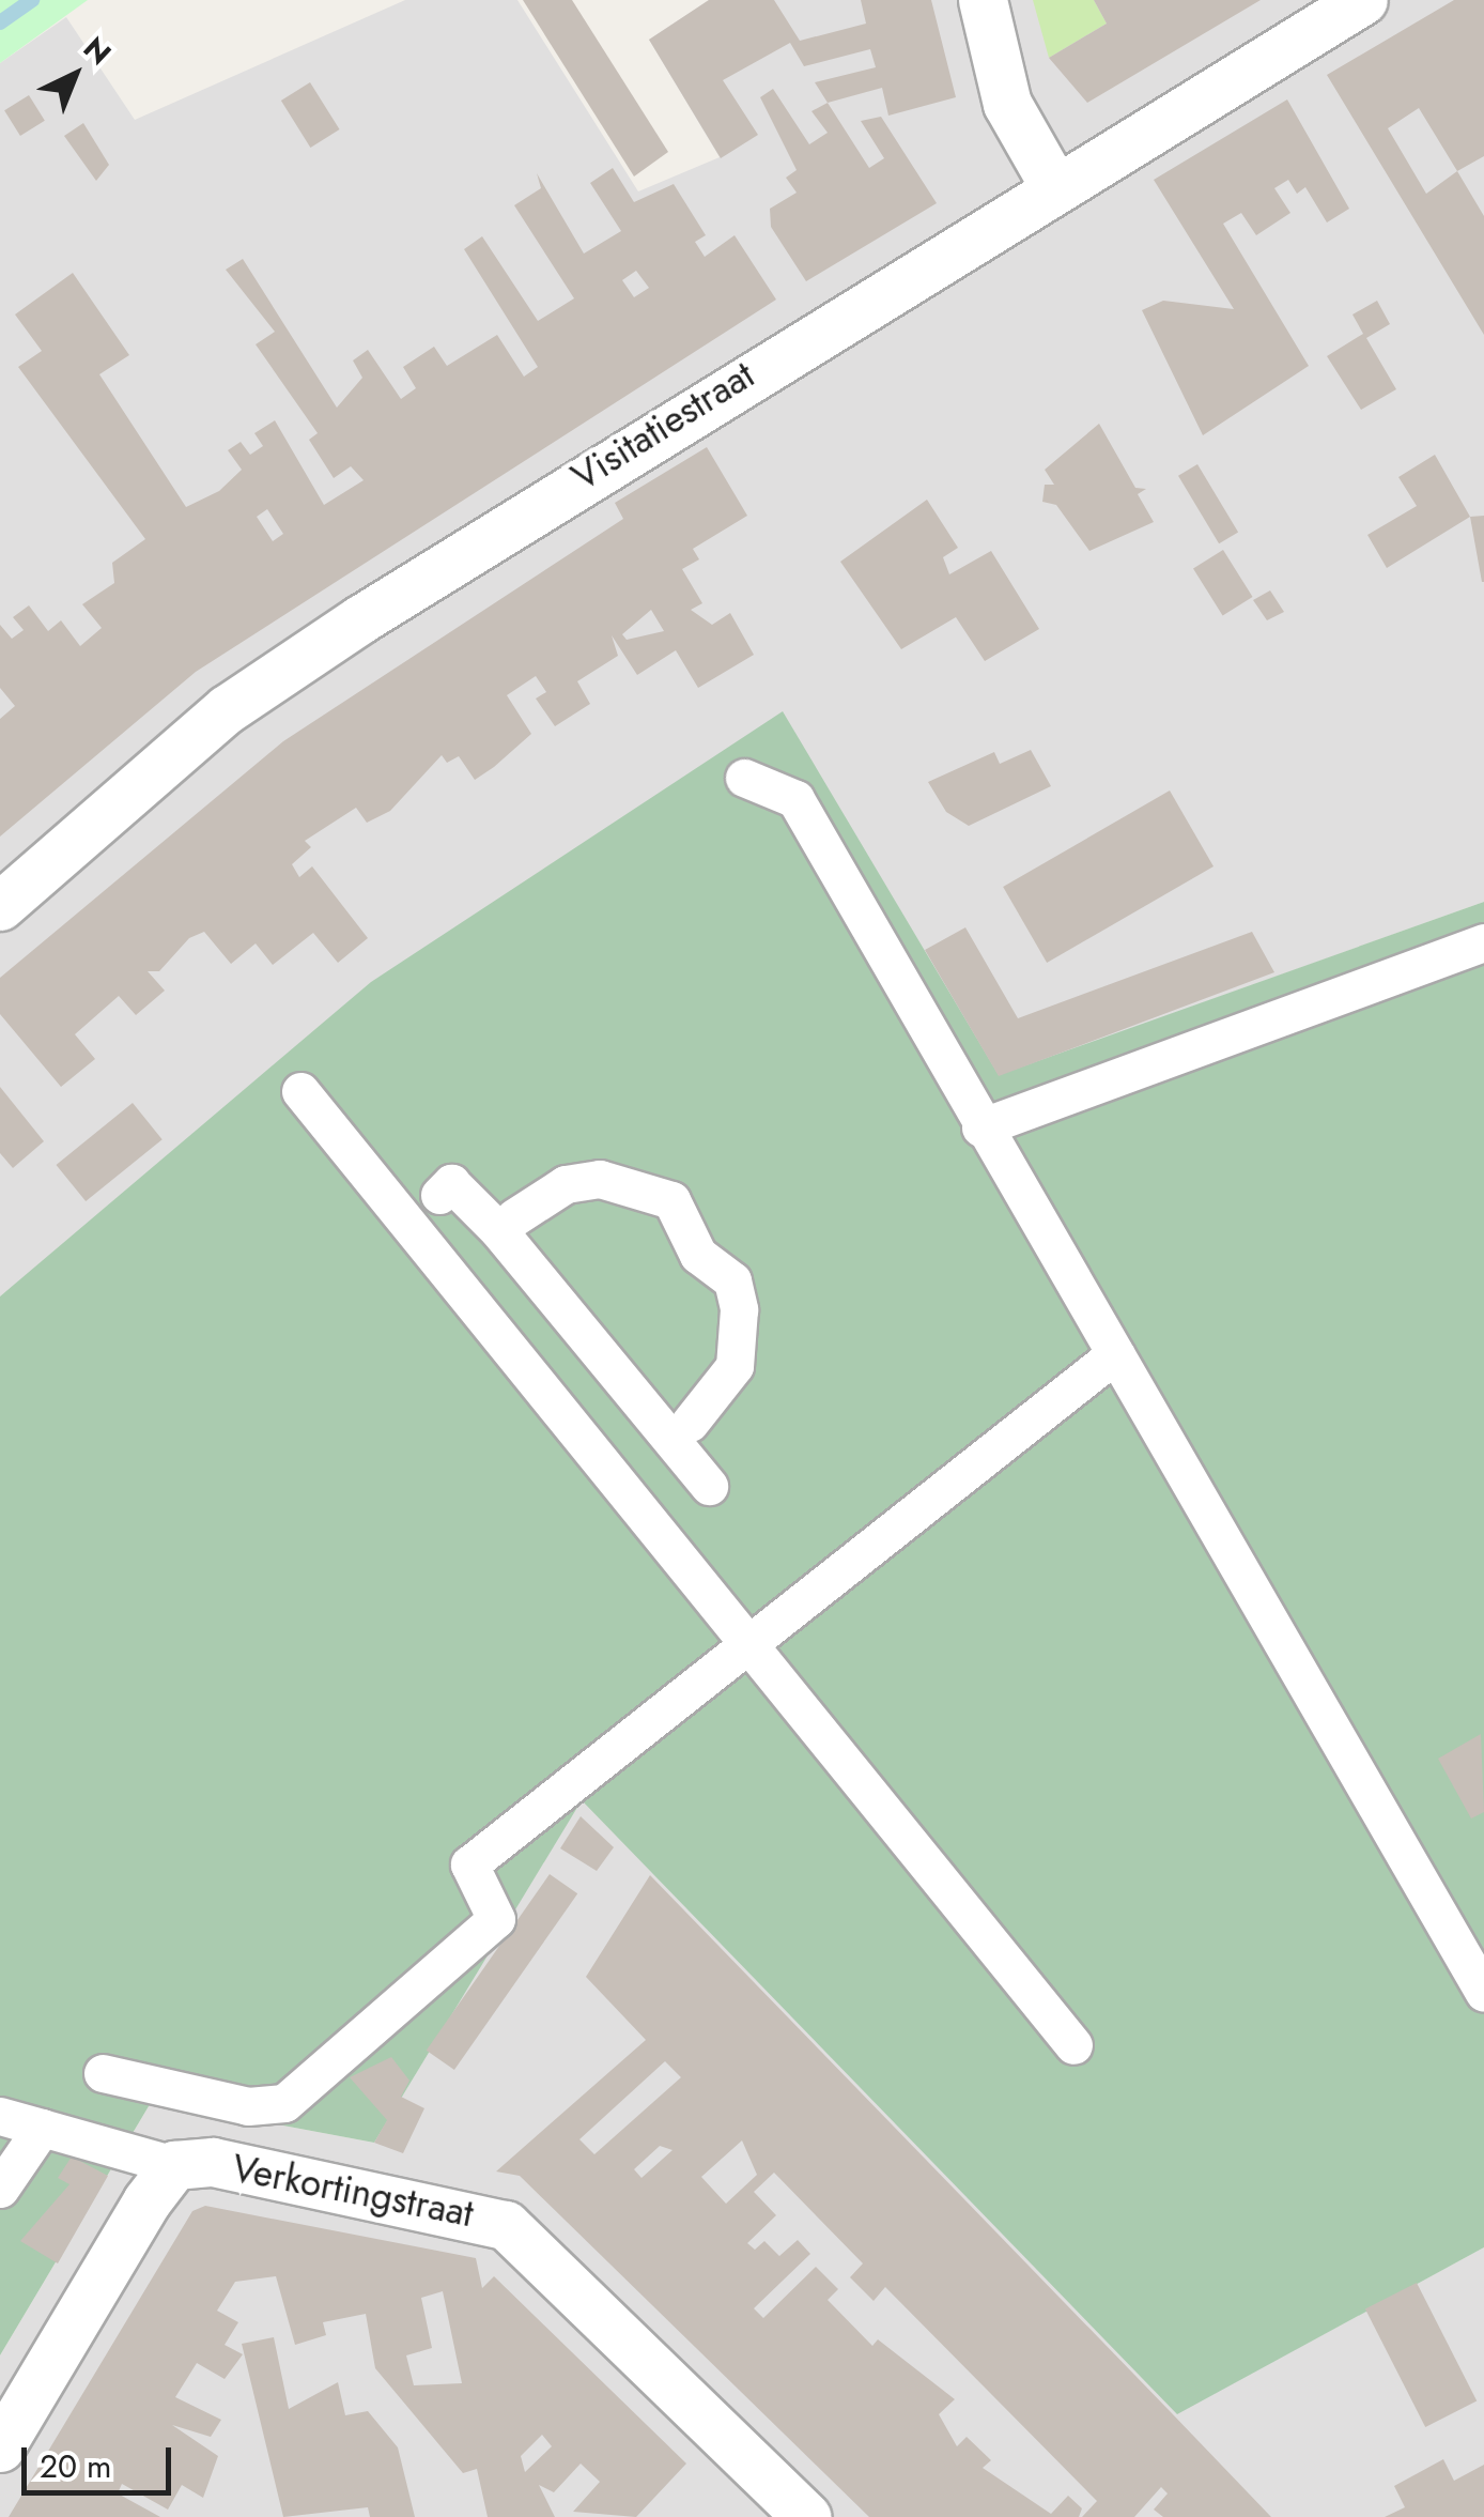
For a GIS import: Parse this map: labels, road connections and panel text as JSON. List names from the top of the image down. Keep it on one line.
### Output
{"streets":{"street":["Visitatiestraat","Verkortingstraat"]},"scale_bar":"20 m","north":"top right"}
